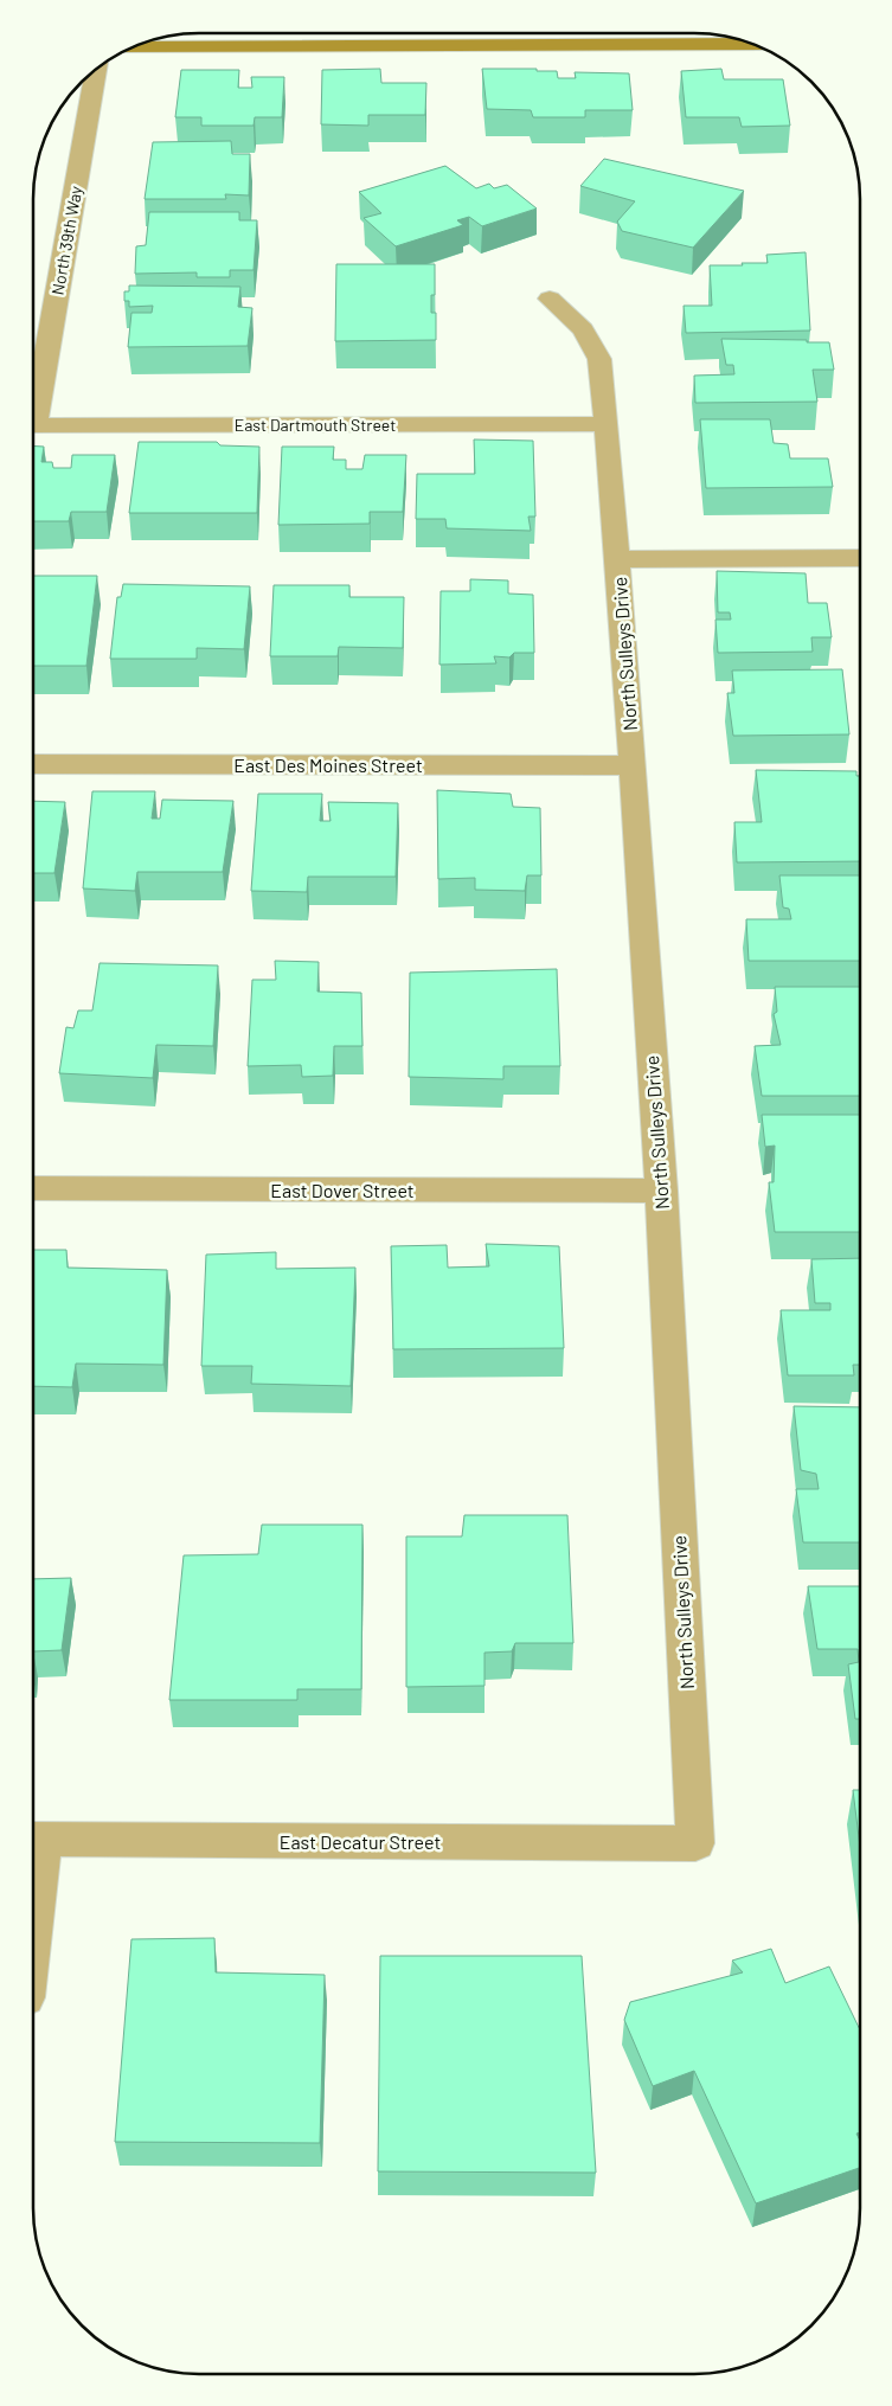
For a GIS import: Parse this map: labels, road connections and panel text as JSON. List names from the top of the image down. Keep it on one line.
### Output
{"streets":{"street":["North 39th Way","East Dartmouth Street","North Sulleys Drive","East Des Moines Street","East Dover Street","East Decatur Street"]},"crossings":[["East Dartmouth Street","North Sulleys Drive"],["North Sulleys Drive","East Des Moines Street"],["North Sulleys Drive","East Dover Street"],["North Sulleys Drive","East Decatur Street"]]}
